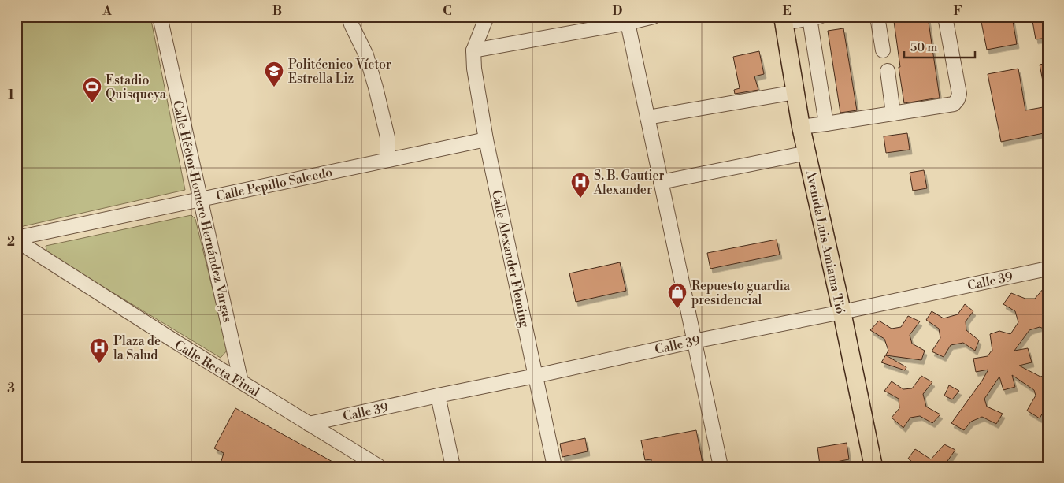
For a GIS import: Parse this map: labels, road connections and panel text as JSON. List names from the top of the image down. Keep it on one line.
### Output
{"streets":{"main road":["Avenida Luis Amiama Tió"],"street":["Calle Pepillo Salcedo","Calle Héctor Homero Hernández Vargas","Calle Alexander Fleming","Calle 39","Calle Recta Final"]},"crossings":[["Calle Pepillo Salcedo","Calle Héctor Homero Hernández Vargas"],["Calle Pepillo Salcedo","Calle Alexander Fleming"],["Calle Héctor Homero Hernández Vargas","Calle Recta Final"],["Avenida Luis Amiama Tió","Calle 39"],["Calle Alexander Fleming","Calle 39"],["Calle 39","Calle Recta Final"]],"places":{"school or university":["Politécnico Víctor Estrella Liz"],"sports":["Estadio Quisqueya"],"hospital":["S. B. Gautier Alexander","Plaza de la Salud"],"shop":["Repuesto guardia presidencial"]},"scale_bar":"50 m","grid":{"columns":["A","B","C","D","E","F"],"rows":["1","2","3"]}}
